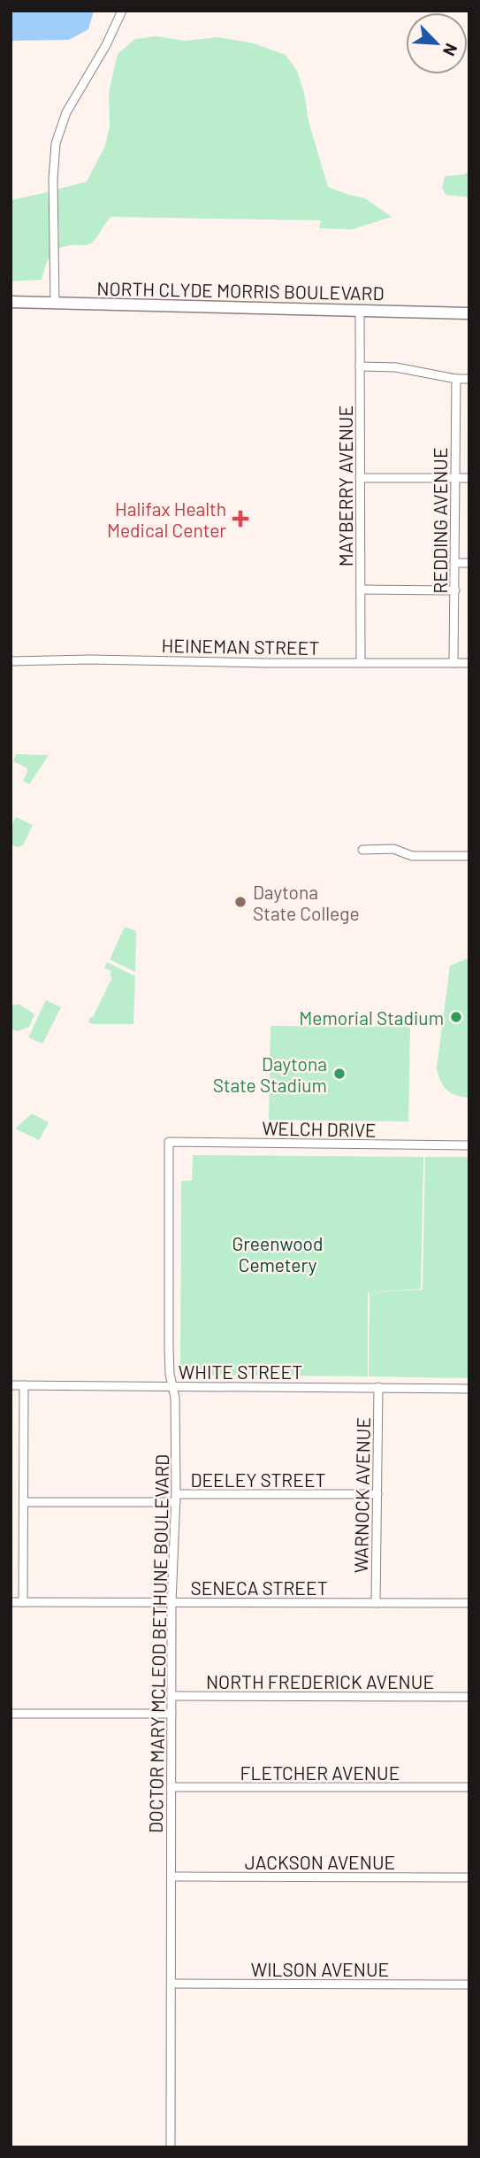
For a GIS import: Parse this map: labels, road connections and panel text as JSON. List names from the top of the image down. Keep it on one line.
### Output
{"streets":{"main road":["NORTH CLYDE MORRIS BOULEVARD"],"street":["MAYBERRY AVENUE","REDDING AVENUE","HEINEMAN STREET","WELCH DRIVE","WHITE STREET","DEELEY STREET","WARNOCK AVENUE","SENECA STREET","DOCTOR MARY MCLEOD BETHUNE BOULEVARD","NORTH FREDERICK AVENUE","FLETCHER AVENUE","JACKSON AVENUE","WILSON AVENUE"]},"crossings":[["NORTH CLYDE MORRIS BOULEVARD","MAYBERRY AVENUE"],["MAYBERRY AVENUE","HEINEMAN STREET"],["REDDING AVENUE","HEINEMAN STREET"],["WELCH DRIVE","DOCTOR MARY MCLEOD BETHUNE BOULEVARD"],["WHITE STREET","WARNOCK AVENUE"],["WHITE STREET","DOCTOR MARY MCLEOD BETHUNE BOULEVARD"],["DEELEY STREET","WARNOCK AVENUE"],["DEELEY STREET","DOCTOR MARY MCLEOD BETHUNE BOULEVARD"],["WARNOCK AVENUE","SENECA STREET"],["SENECA STREET","DOCTOR MARY MCLEOD BETHUNE BOULEVARD"],["DOCTOR MARY MCLEOD BETHUNE BOULEVARD","NORTH FREDERICK AVENUE"],["DOCTOR MARY MCLEOD BETHUNE BOULEVARD","FLETCHER AVENUE"],["DOCTOR MARY MCLEOD BETHUNE BOULEVARD","JACKSON AVENUE"],["DOCTOR MARY MCLEOD BETHUNE BOULEVARD","WILSON AVENUE"]],"parks":["Greenwood Cemetery"],"places":{"health":["Halifax Health Medical Center"],"other":["Daytona State College","Memorial Stadium","Daytona State Stadium"]},"north":"bottom right"}
